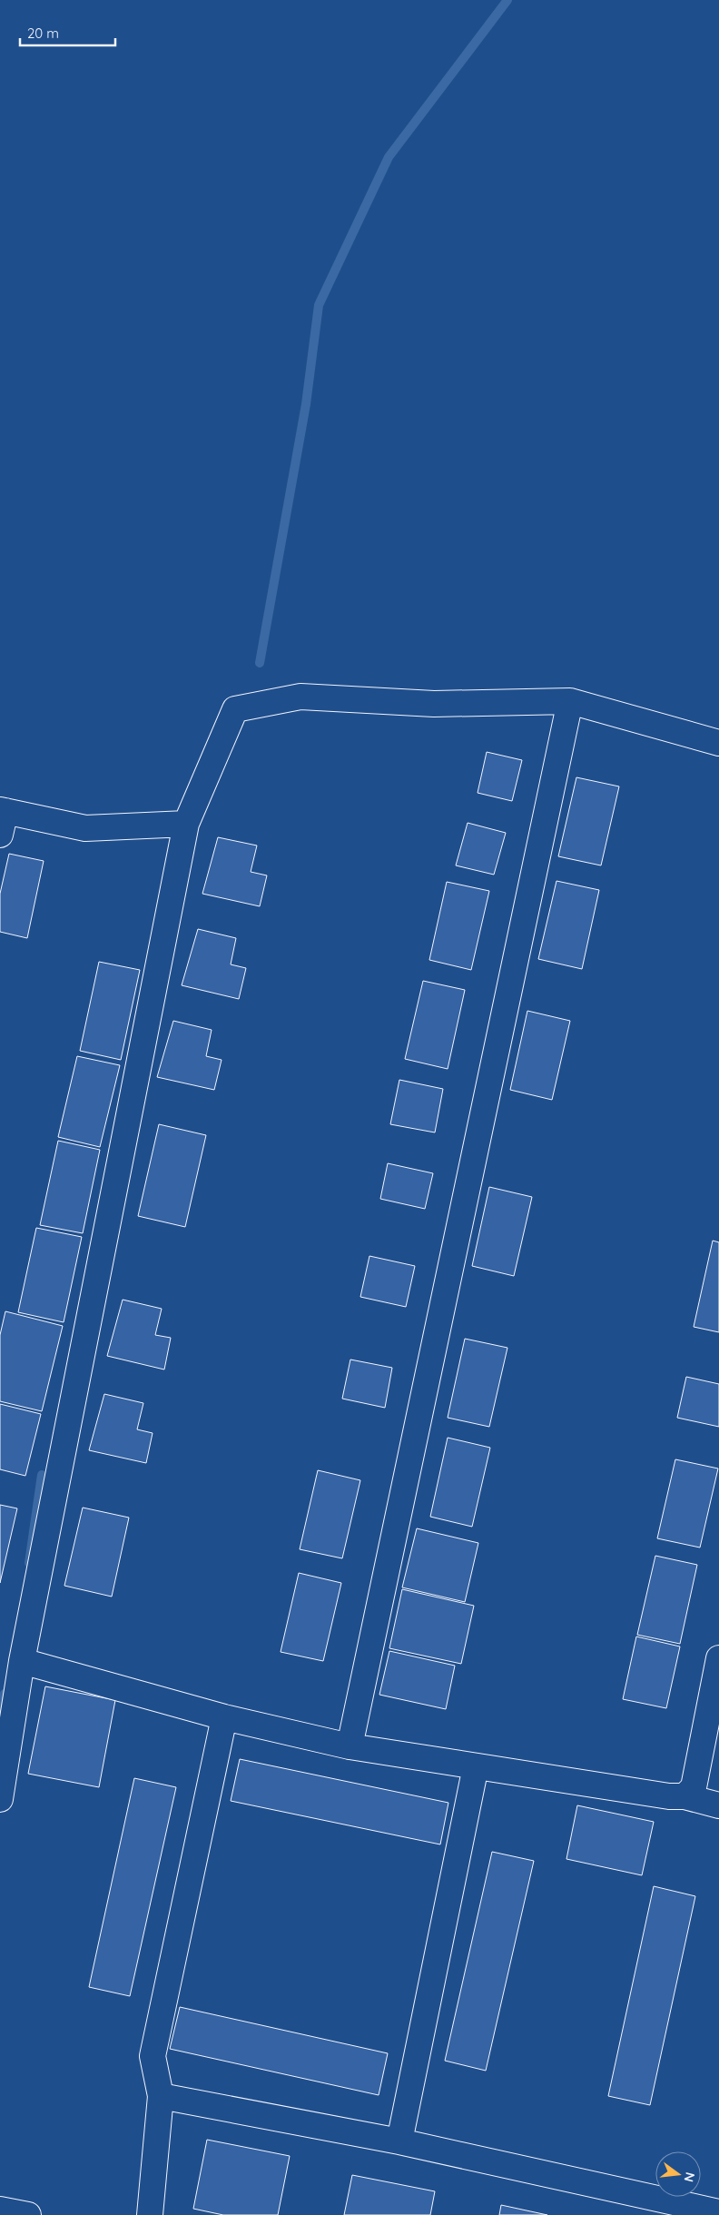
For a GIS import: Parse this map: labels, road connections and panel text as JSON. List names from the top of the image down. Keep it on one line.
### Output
{"scale_bar":"20 m","north":"right"}
